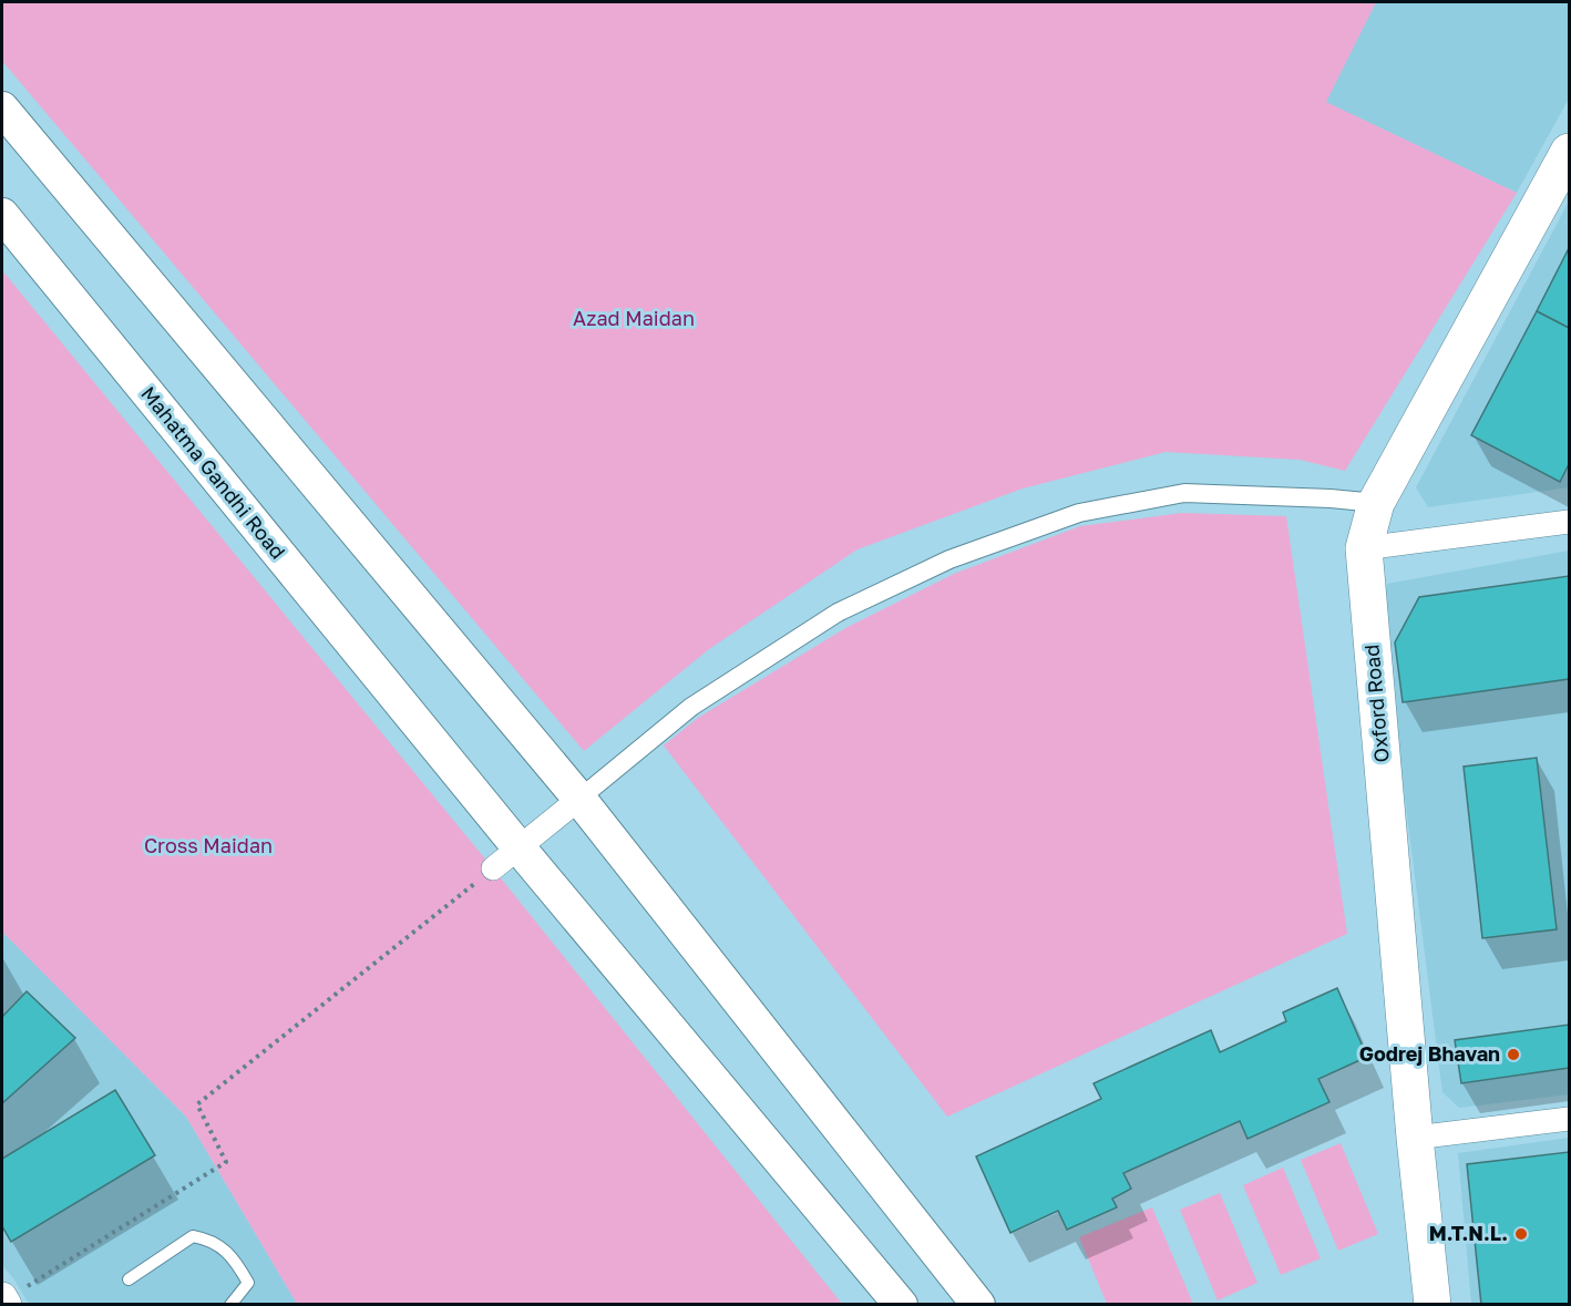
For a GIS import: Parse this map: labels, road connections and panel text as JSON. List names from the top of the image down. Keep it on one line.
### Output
{"streets":{"main road":["Mahatma Gandhi Road","Oxford Road"]},"parks":["Azad Maidan","Cross Maidan"],"places":["Godrej Bhavan","M.T.N.L."]}
